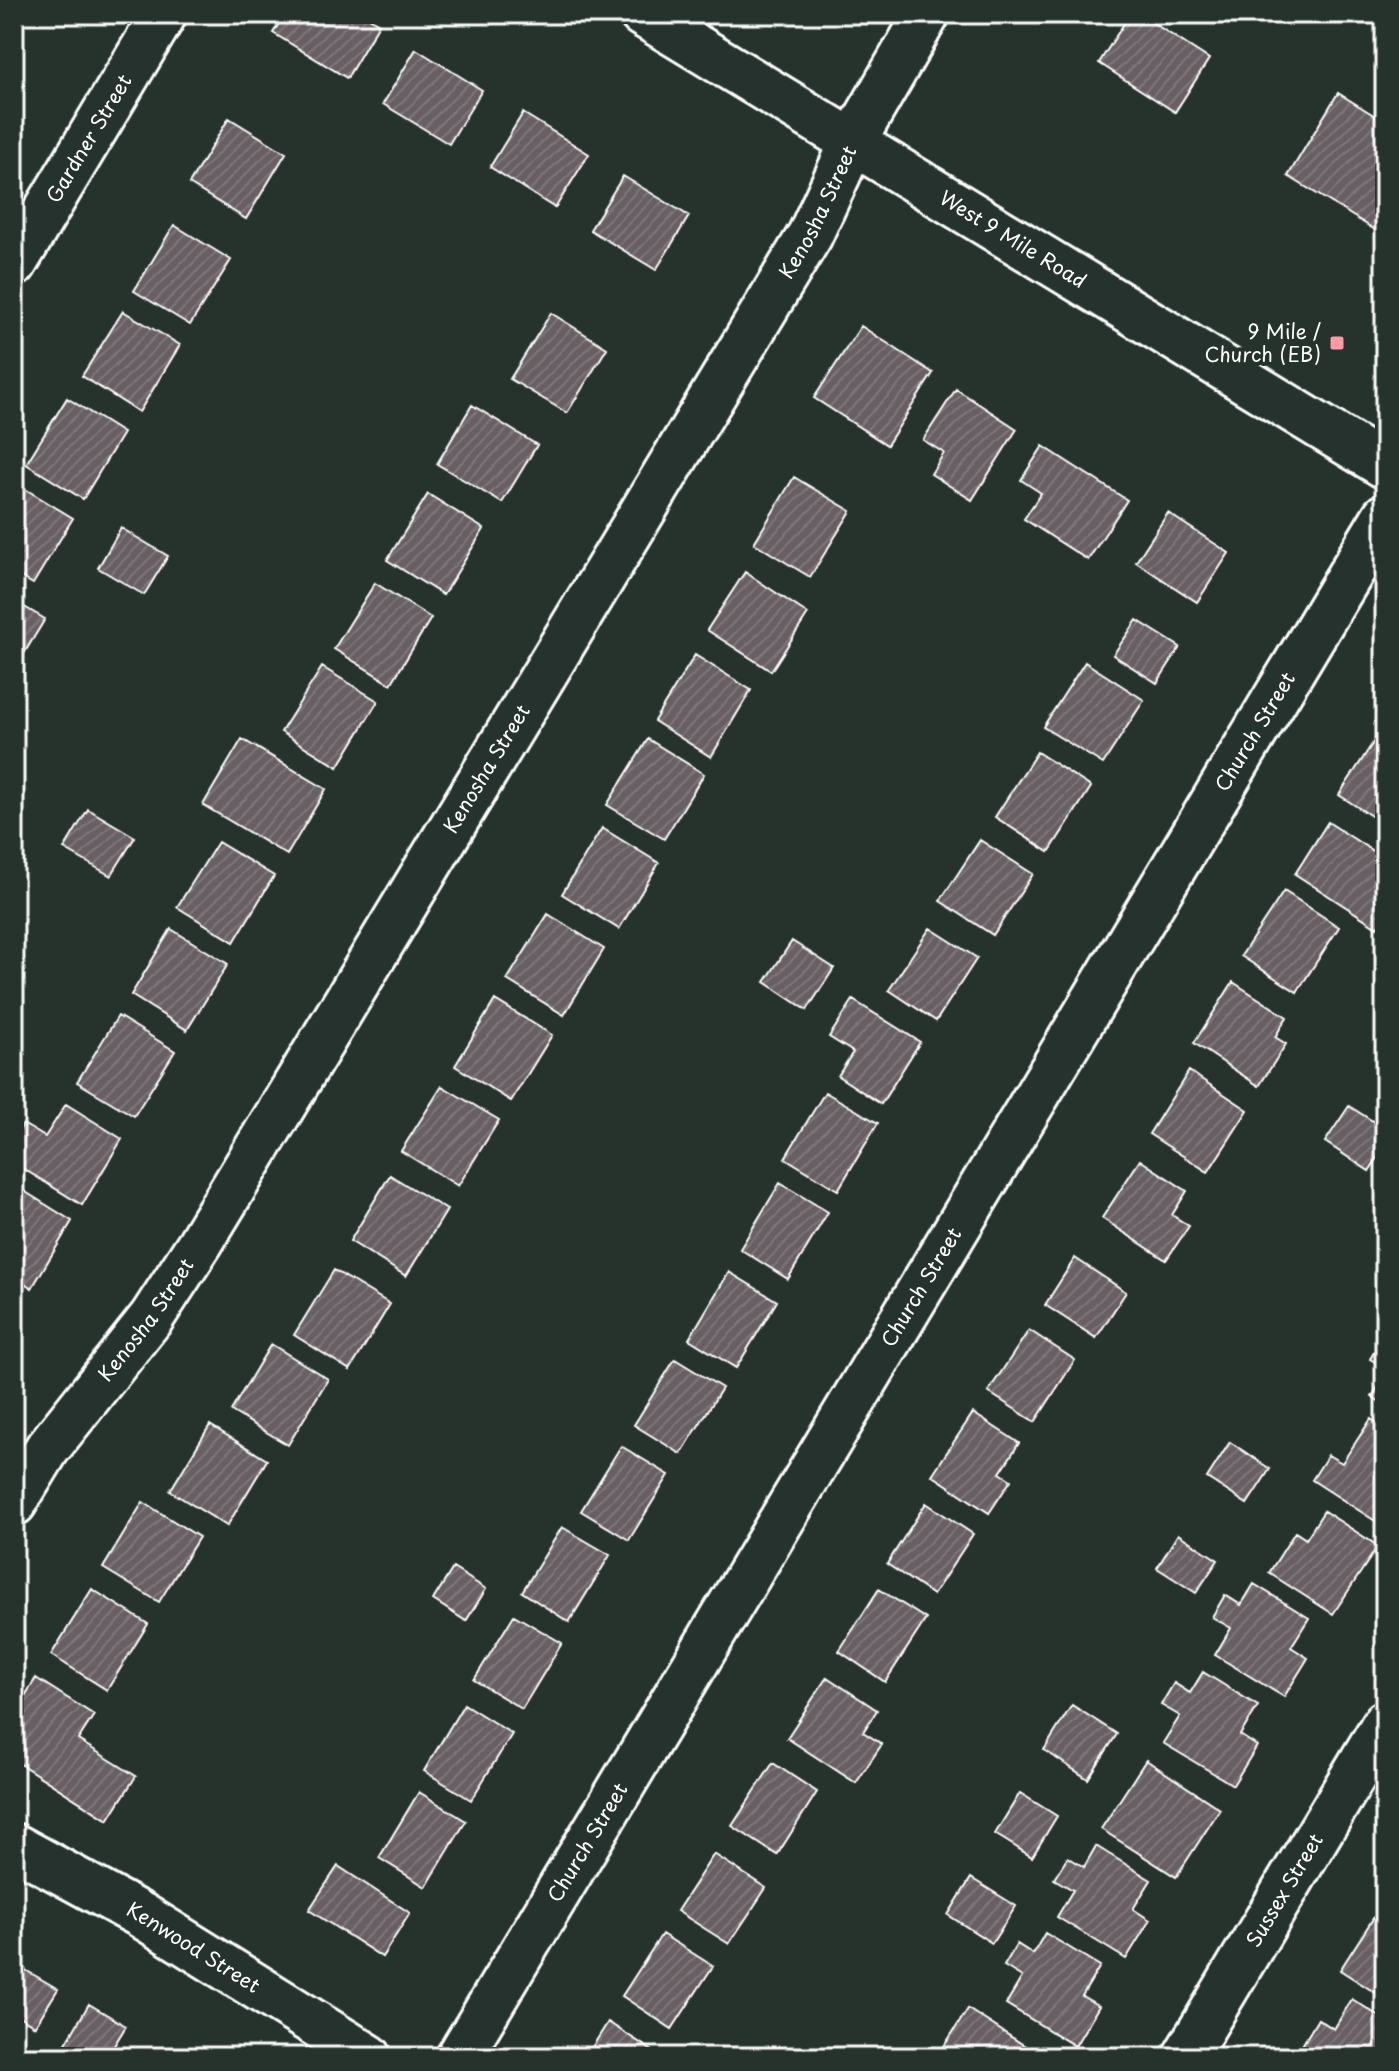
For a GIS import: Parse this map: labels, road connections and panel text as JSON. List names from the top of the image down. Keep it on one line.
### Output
{"streets":{"street":["Gardner Street","Kenosha Street","West 9 Mile Road","Church Street","Sussex Street","Kenwood Street"]},"crossings":[["Kenosha Street","West 9 Mile Road"]],"places":{"transit":["9 Mile / Church (EB)"]}}
